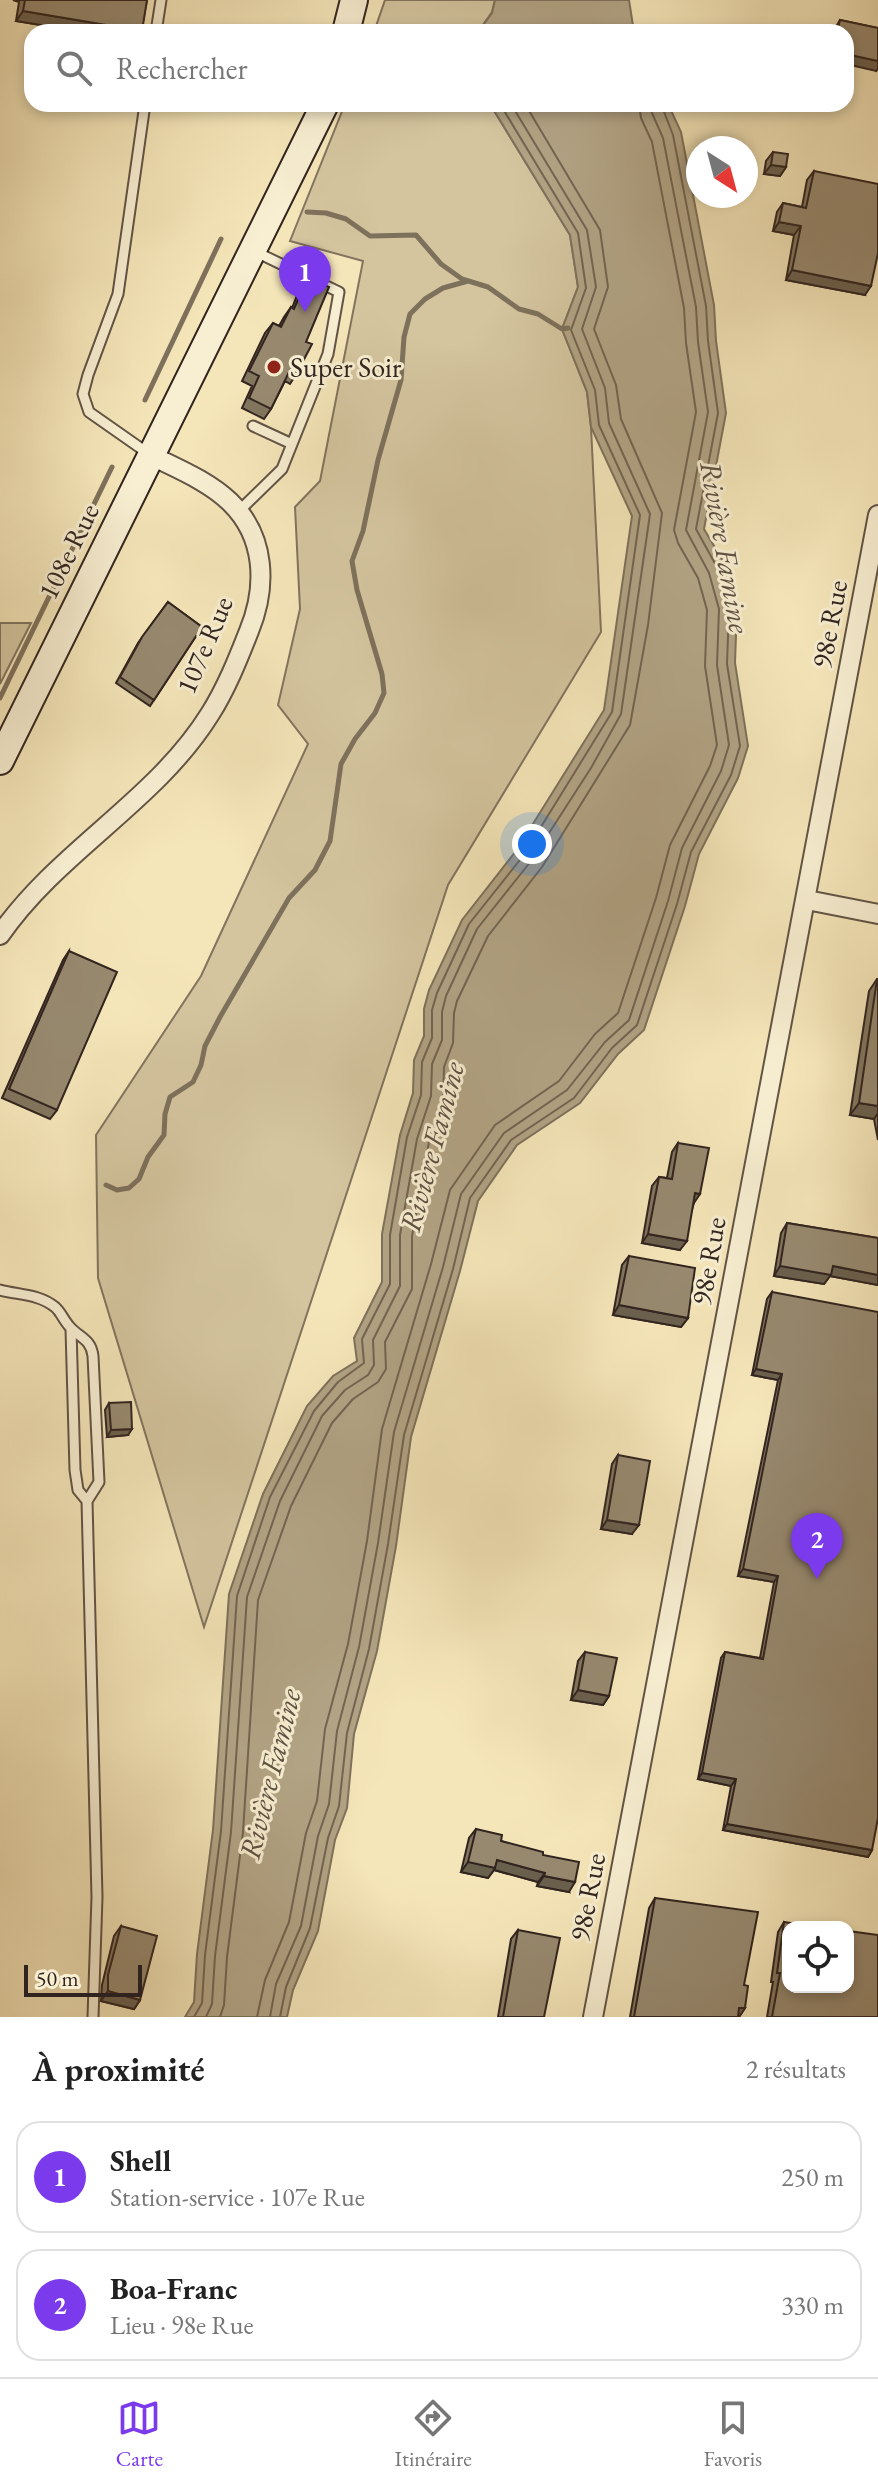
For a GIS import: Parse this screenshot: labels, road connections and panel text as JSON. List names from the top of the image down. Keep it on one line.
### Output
{"streets":{"main road":["108e Rue"],"street":["98e Rue","107e Rue"]},"crossings":[["108e Rue","107e Rue"]],"water":["Rivière Famine"],"places":["Super Soir"],"scale_bar":"50 m","north":"bottom right","page":{"search":"Rechercher","pins":["1","2"],"scale":"50 m","heading":["À proximité","2 résultats"],"list":[{"mark":"1","name":"Shell","note":"Station-service · 107e Rue","value":"250 m"},{"mark":"2","name":"Boa-Franc","note":"Lieu · 98e Rue","value":"330 m"}],"nav":["Carte","Itinéraire","Favoris"]}}
